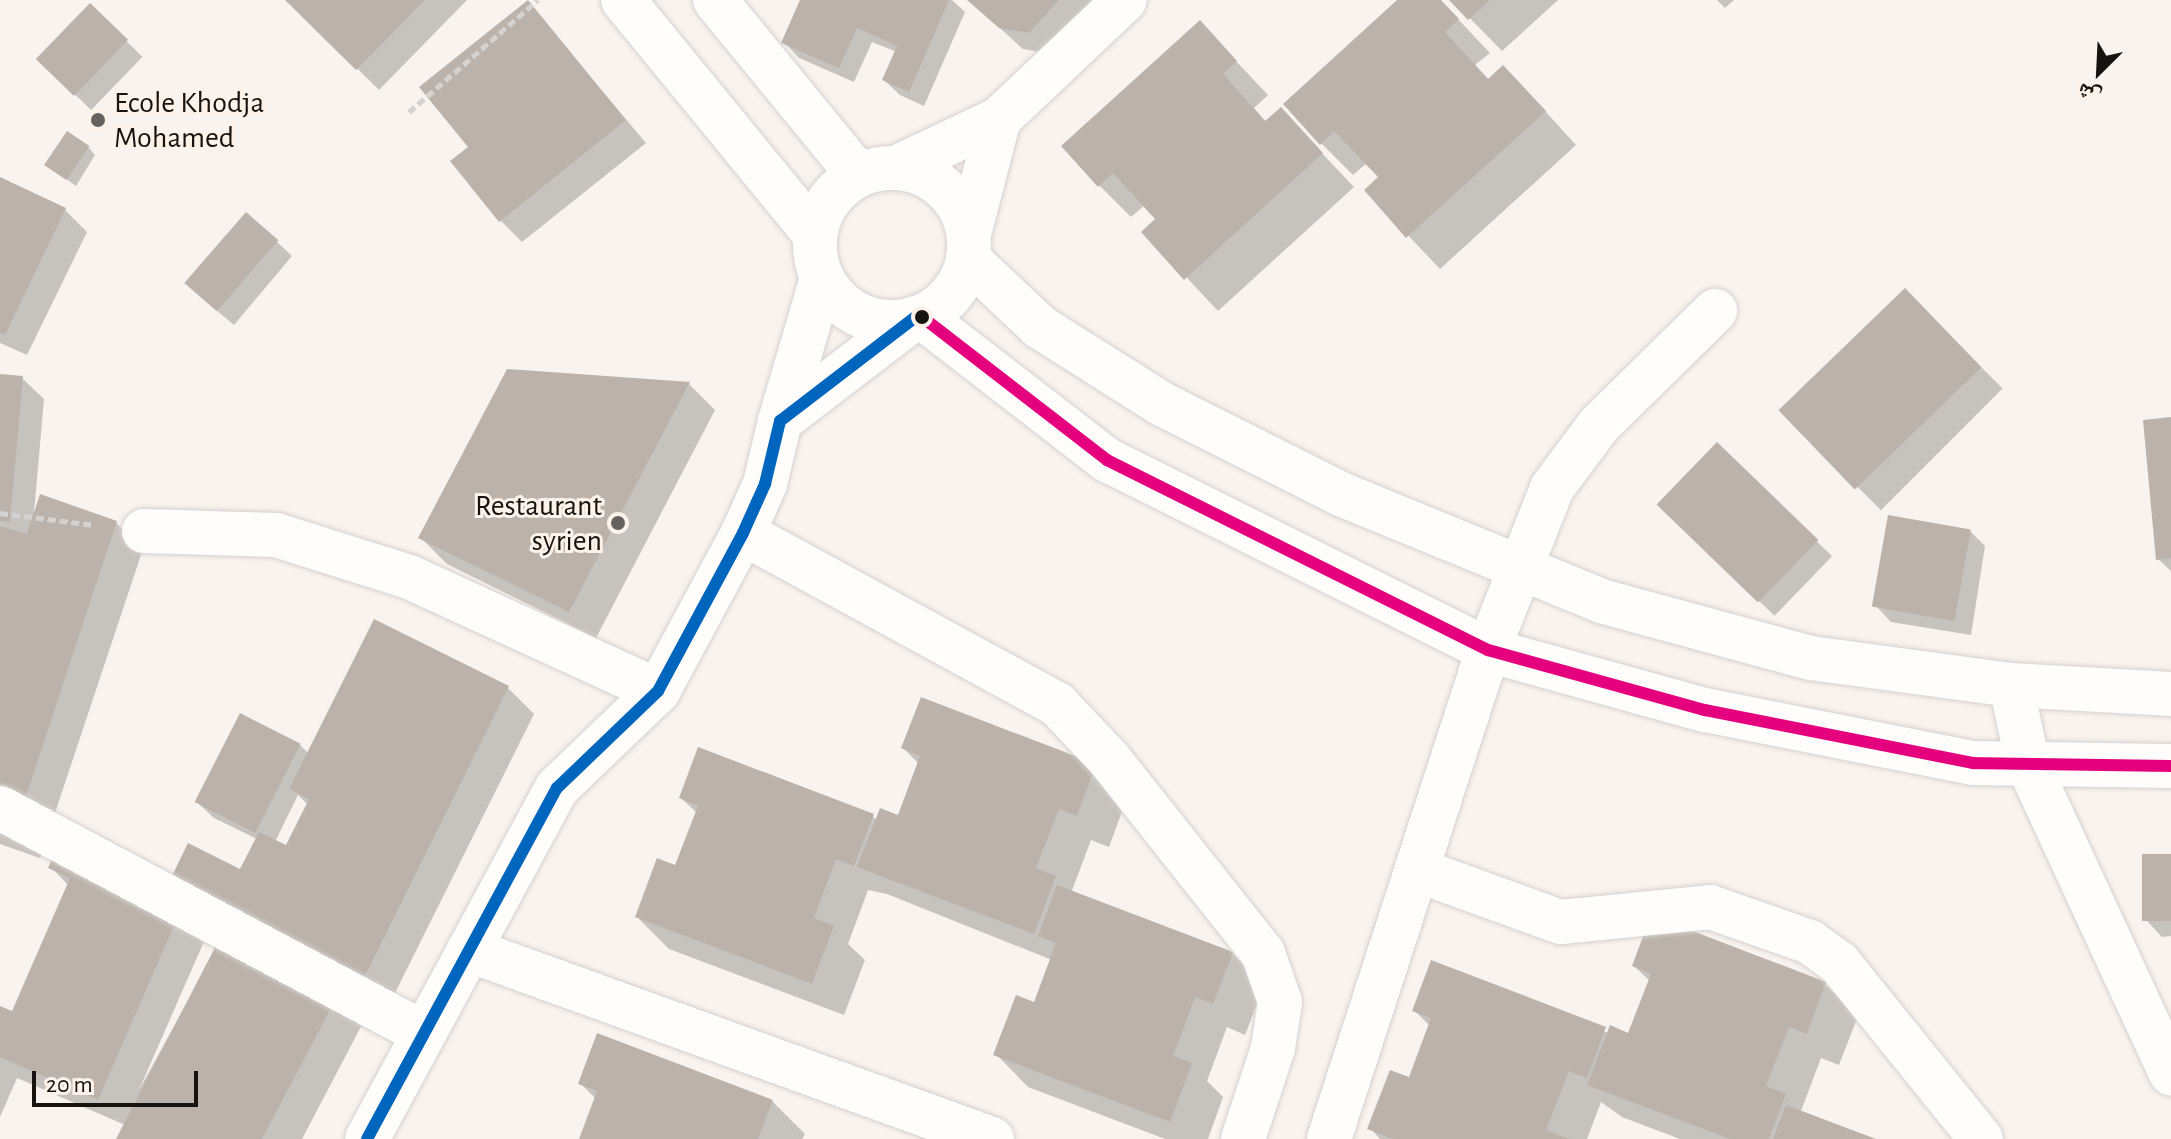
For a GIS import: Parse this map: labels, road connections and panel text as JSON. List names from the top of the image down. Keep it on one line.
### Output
{"places":["Ecole Khodja Mohamed","Restaurant syrien"],"scale_bar":"20 m","north":"bottom left"}
